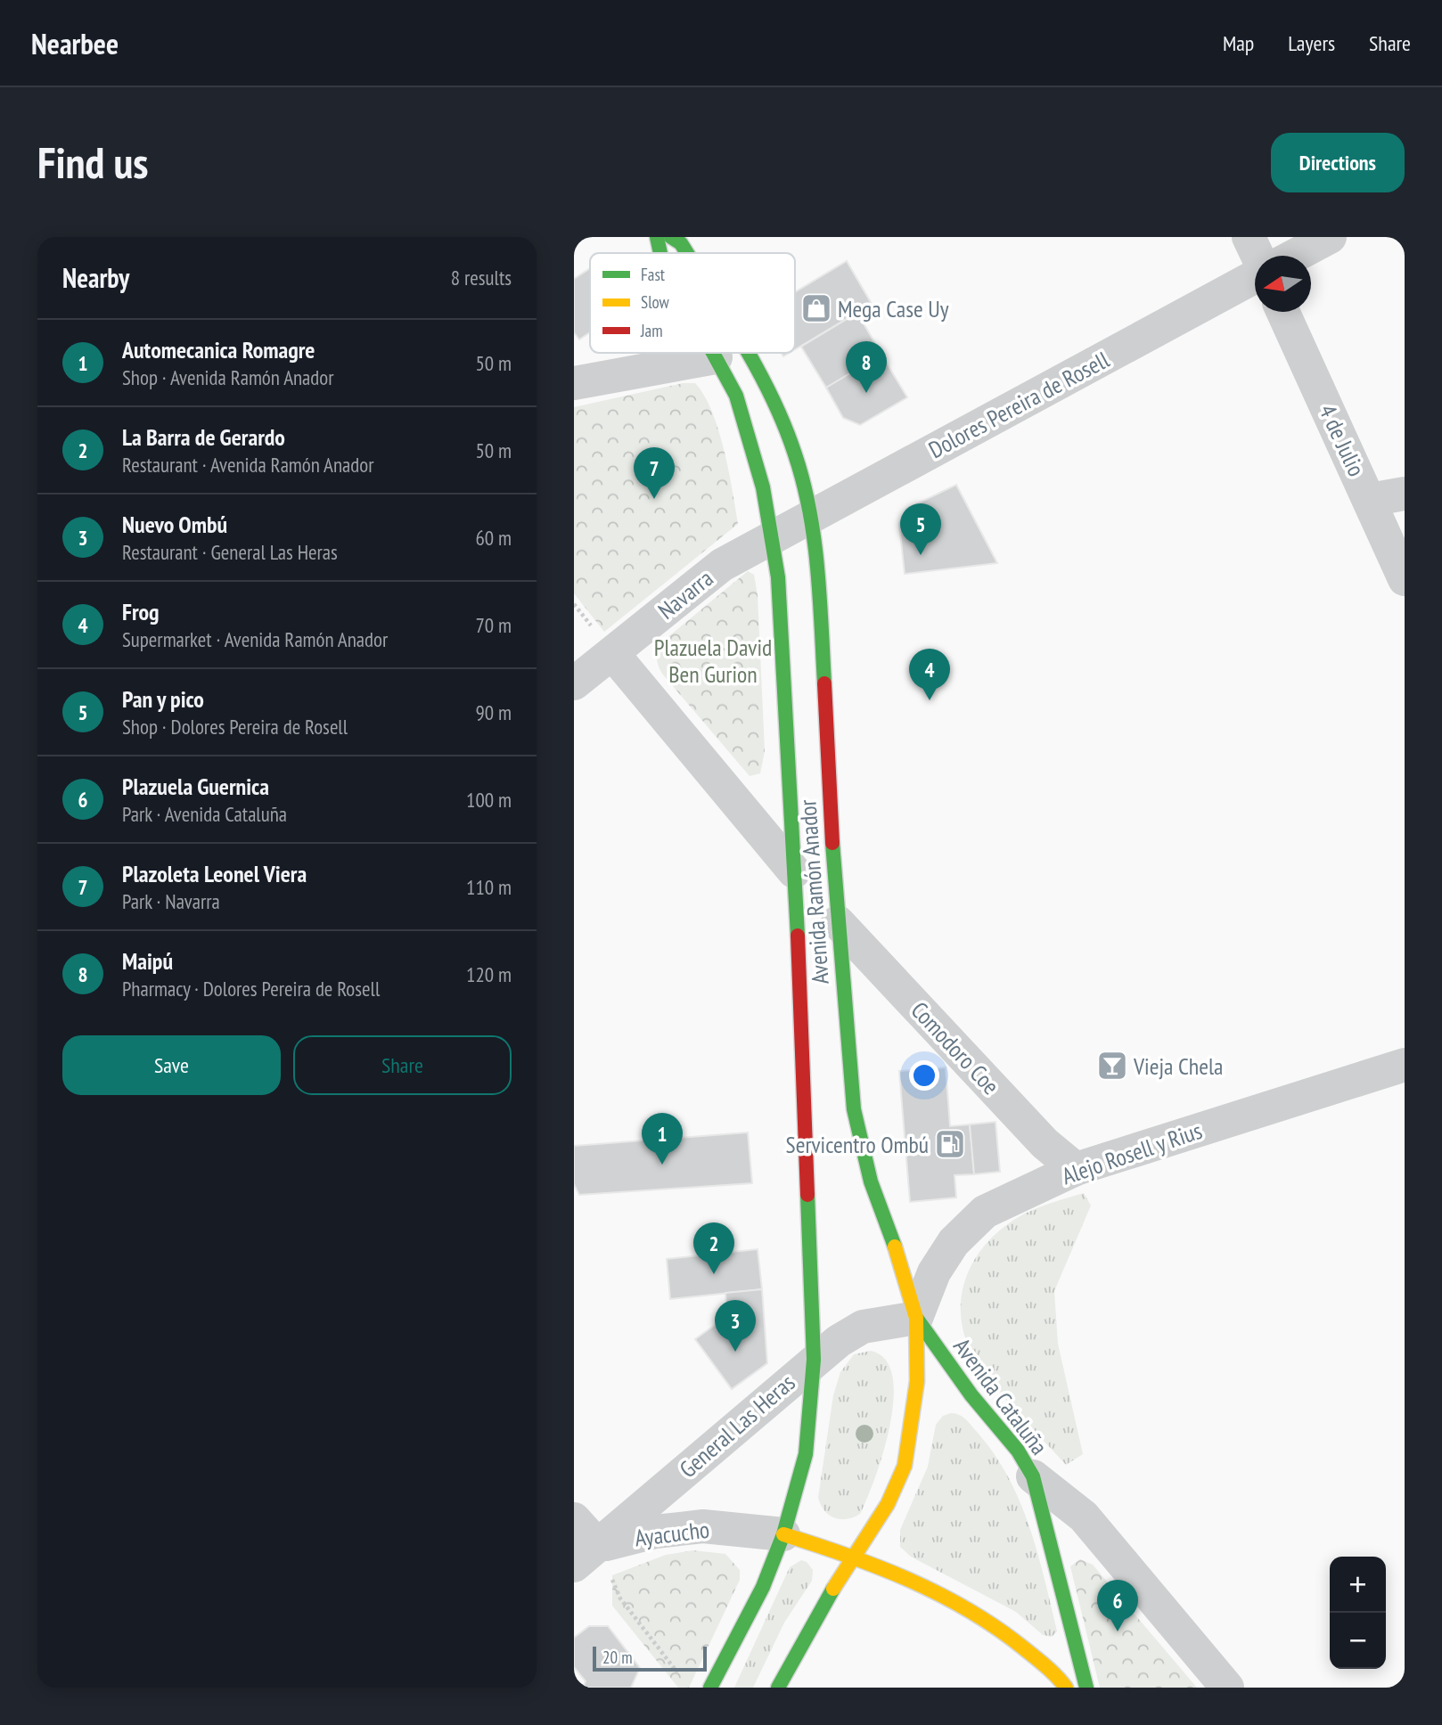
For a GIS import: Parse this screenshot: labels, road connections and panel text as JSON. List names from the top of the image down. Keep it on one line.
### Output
{"streets":{"street":["Dolores Pereira de Rosell","4 de Julio","Navarra","Avenida Ramón Anador","Comodoro Coe","Alejo Rosell y Rius","Avenida Cataluña","General Las Heras","Ayacucho"]},"crossings":[["Dolores Pereira de Rosell","Navarra"],["Dolores Pereira de Rosell","Avenida Ramón Anador"],["Navarra","Avenida Ramón Anador"],["Avenida Ramón Anador","Comodoro Coe"],["Avenida Ramón Anador","Alejo Rosell y Rius"],["Avenida Ramón Anador","Avenida Cataluña"],["Avenida Ramón Anador","General Las Heras"],["Avenida Ramón Anador","Ayacucho"],["Comodoro Coe","Alejo Rosell y Rius"],["Alejo Rosell y Rius","Avenida Cataluña"],["Alejo Rosell y Rius","General Las Heras"],["Avenida Cataluña","General Las Heras"],["General Las Heras","Ayacucho"]],"parks":["Plazuela David Ben Gurion"],"places":{"shop":["Mega Case Uy"],"bar":["Vieja Chela"],"fuel station":["Servicentro Ombú"]},"legend":["Fast","Slow","Jam"],"scale_bar":"20 m","north":"left","page":{"header":"Nearbee","nav":["Map","Layers","Share"],"buttons":["Directions",["Save","Share"]],"title":"Find us","heading":["Nearby","8 results"],"list":[{"mark":"1","name":"Automecanica Romagre","note":"Shop · Avenida Ramón Anador","value":"50 m"},{"mark":"2","name":"La Barra de Gerardo","note":"Restaurant · Avenida Ramón Anador","value":"50 m"},{"mark":"3","name":"Nuevo Ombú","note":"Restaurant · General Las Heras","value":"60 m"},{"mark":"4","name":"Frog","note":"Supermarket · Avenida Ramón Anador","value":"70 m"},{"mark":"5","name":"Pan y pico","note":"Shop · Dolores Pereira de Rosell","value":"90 m"},{"mark":"6","name":"Plazuela Guernica","note":"Park · Avenida Cataluña","value":"100 m"},{"mark":"7","name":"Plazoleta Leonel Viera","note":"Park · Navarra","value":"110 m"},{"mark":"8","name":"Maipú","note":"Pharmacy · Dolores Pereira de Rosell","value":"120 m"}],"pins":["8","7","5","4","1","2","3","6"],"map_buttons":["+","−"],"scale":"20 m"}}
